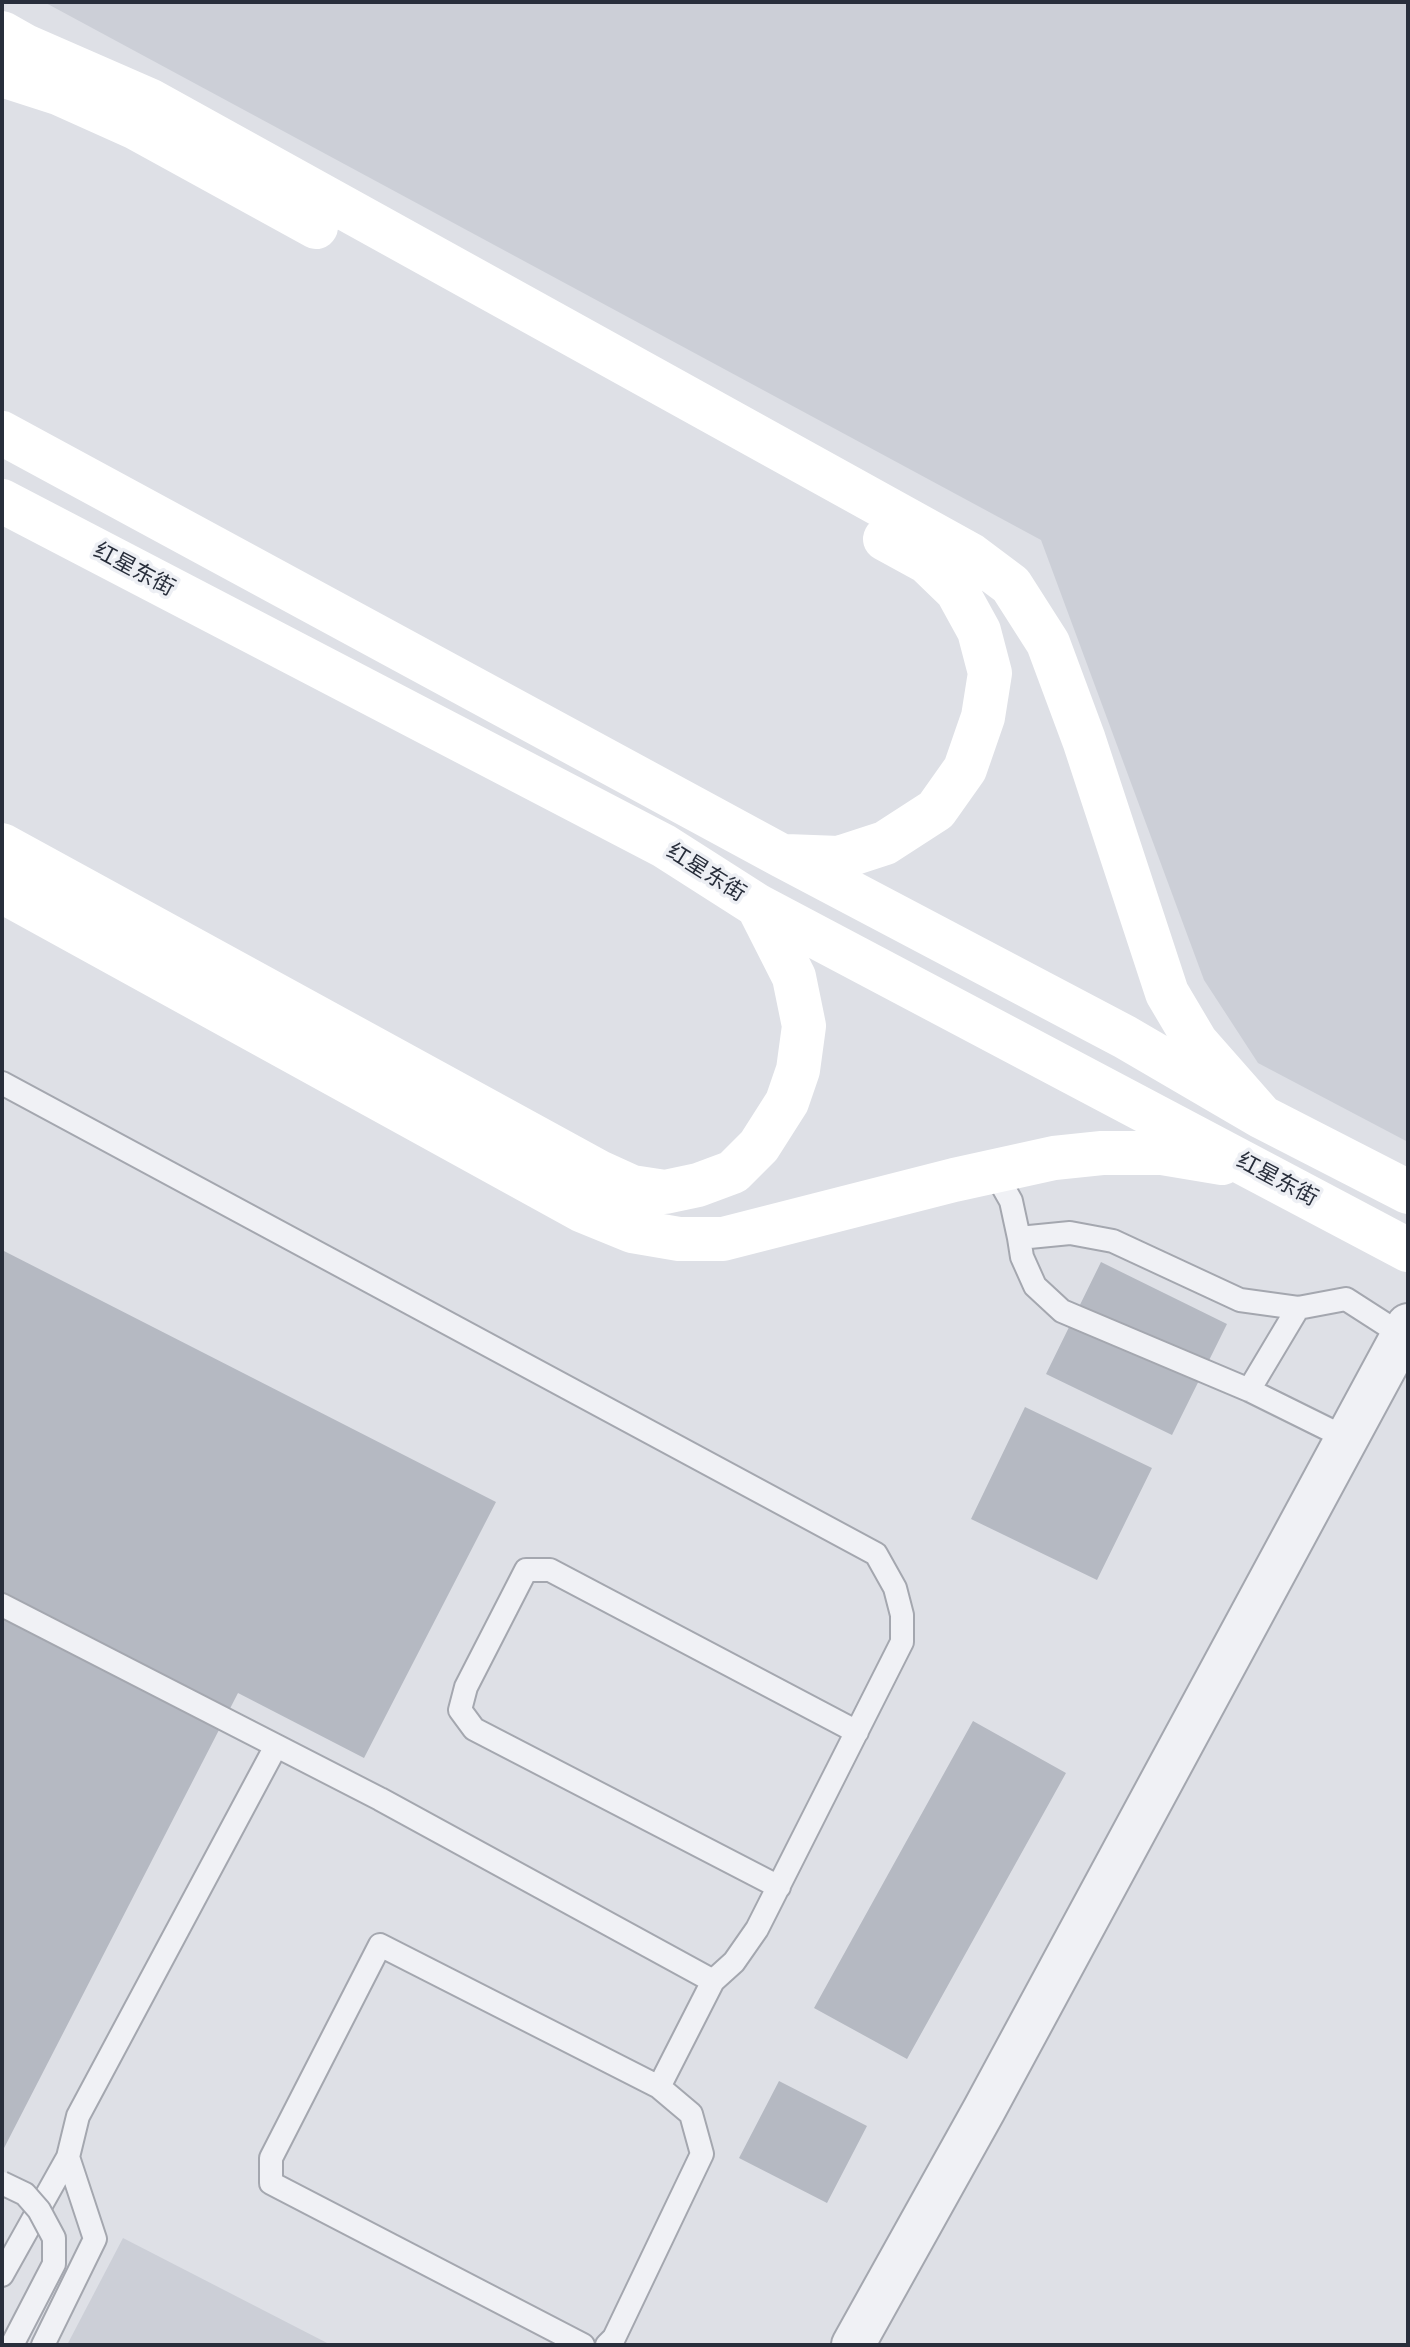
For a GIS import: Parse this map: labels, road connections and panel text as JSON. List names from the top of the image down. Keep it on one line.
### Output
{"streets":{"main road":["红星东街"]}}
